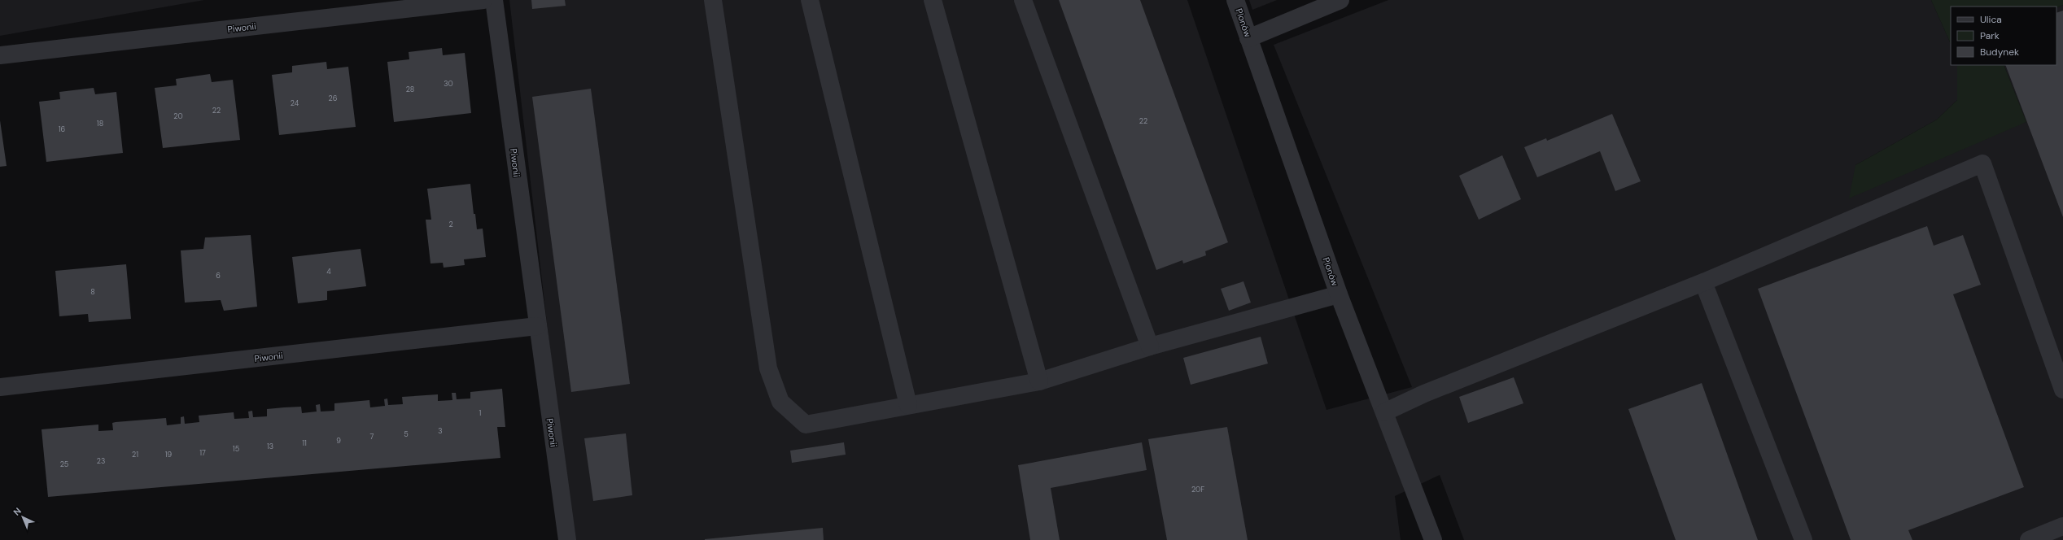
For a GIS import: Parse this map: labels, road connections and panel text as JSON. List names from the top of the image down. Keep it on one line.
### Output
{"streets":{"street":["Plonów","Piwonii"]},"house_numbers":["30","28","26","24","22","20","22","18","16","2","4","6","8","1","3","5","7","9","11","13","15","17","21","19","23","25","20F"],"legend":["Ulica","Park","Budynek"],"north":"top left"}
